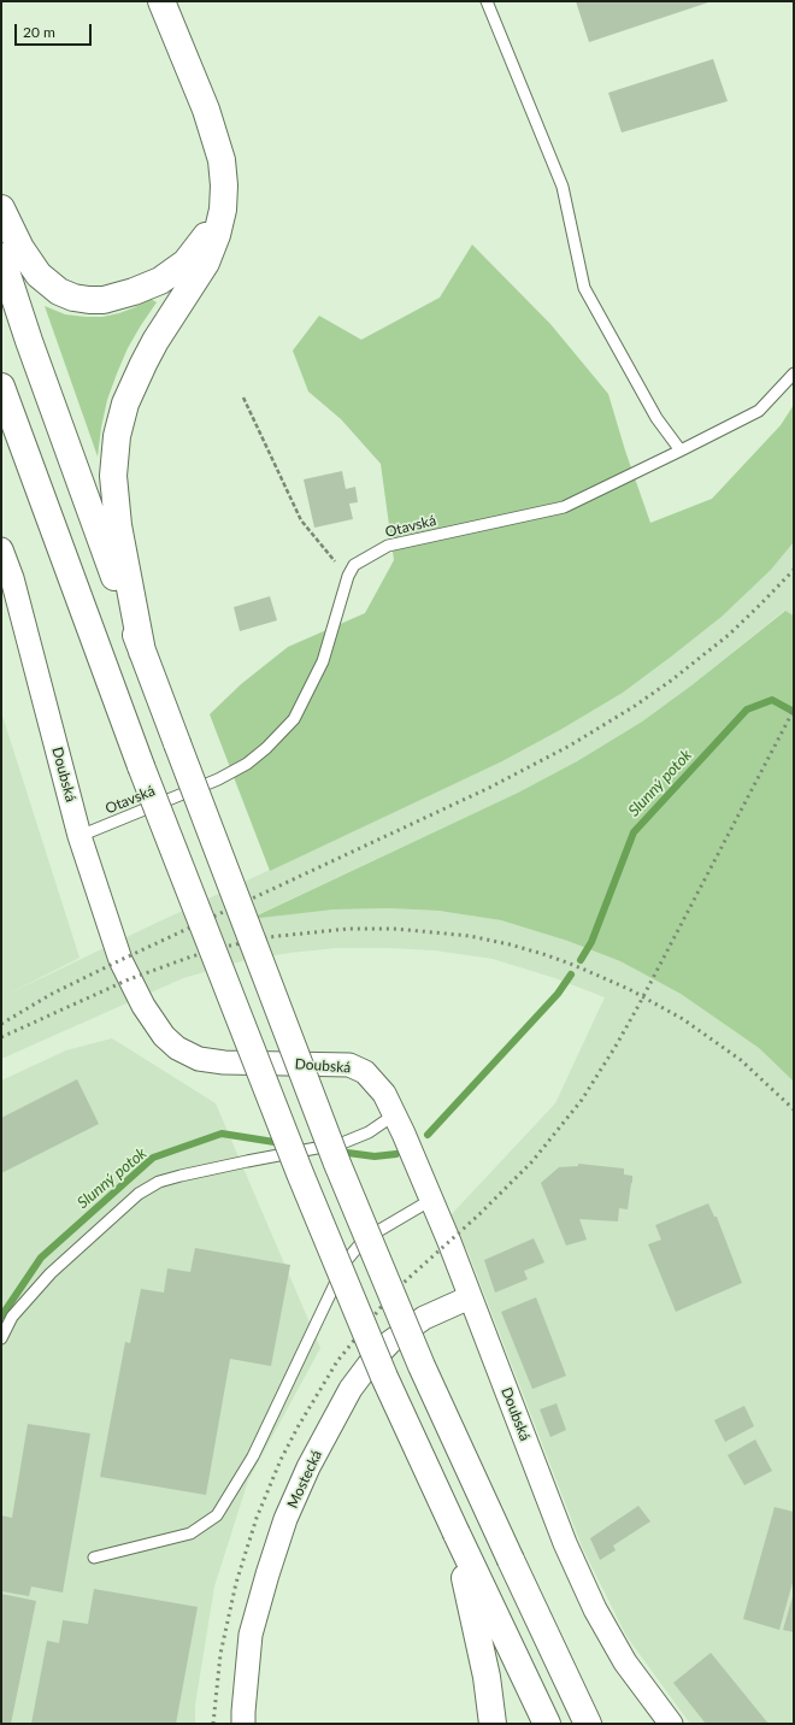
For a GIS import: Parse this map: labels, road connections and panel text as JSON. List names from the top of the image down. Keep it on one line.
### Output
{"streets":{"street":["Doubská","Mostecká"],"lane":["Otavská"]},"crossings":[["Otavská","Doubská"],["Doubská","Mostecká"]],"water":["Slunný potok"],"scale_bar":"20 m"}
